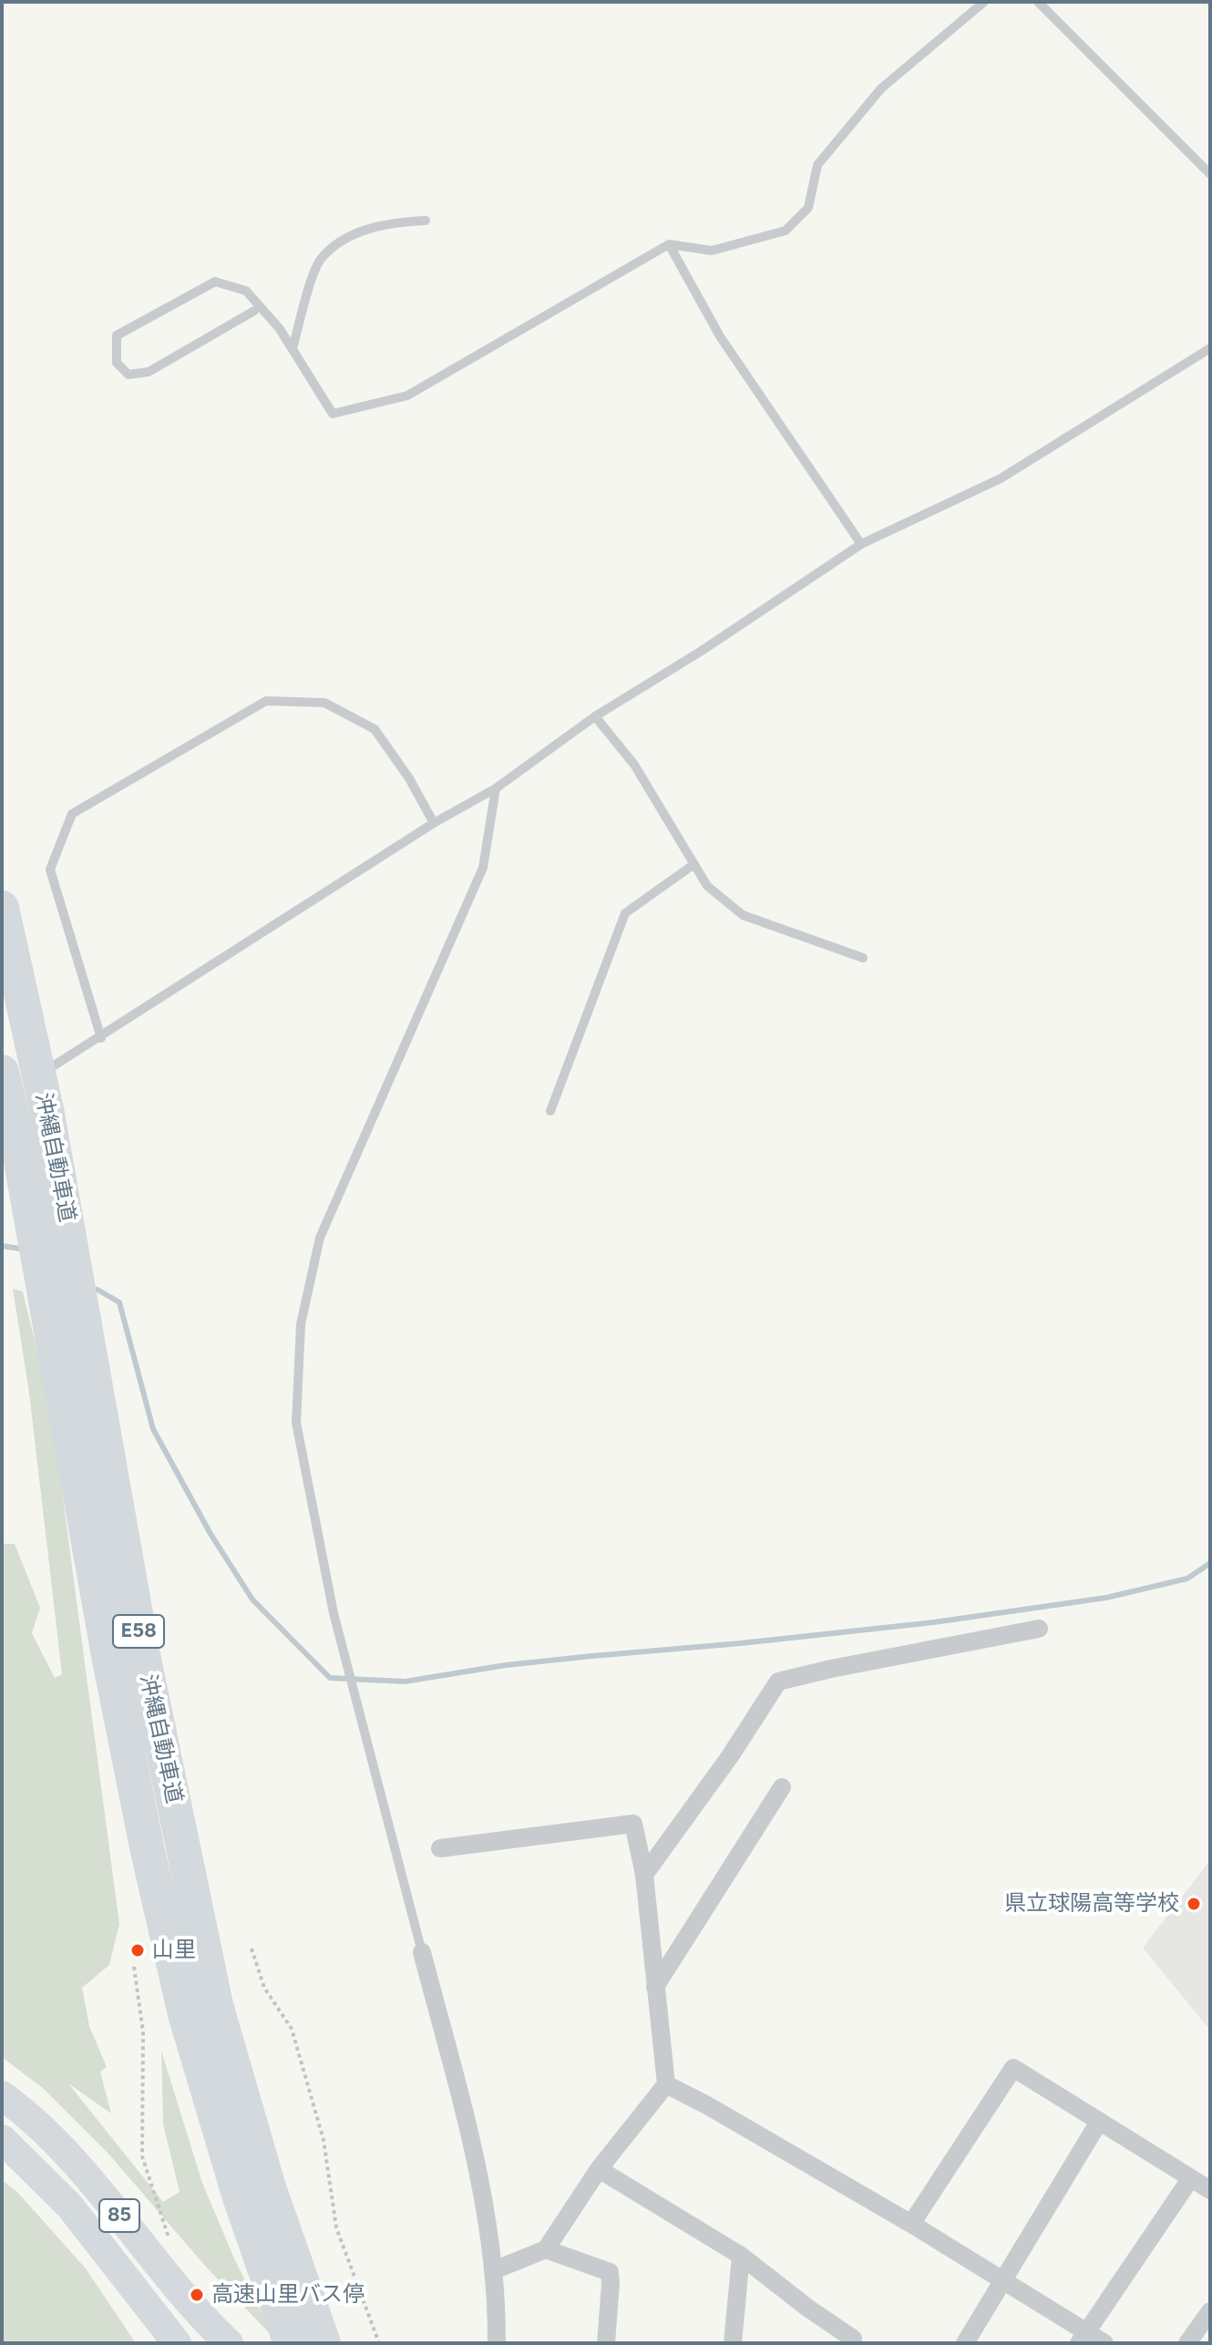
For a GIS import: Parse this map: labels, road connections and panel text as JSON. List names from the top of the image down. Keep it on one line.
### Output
{"streets":{"highway":["沖縄自動車道","E58"],"main road":["85"]},"places":["県立球陽高等学校","山里","高速山里バス停"]}
